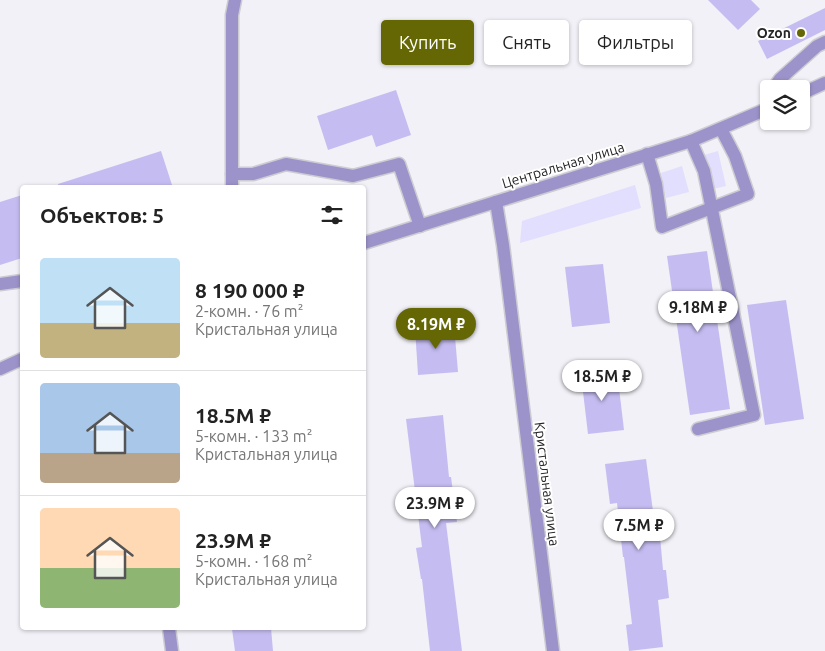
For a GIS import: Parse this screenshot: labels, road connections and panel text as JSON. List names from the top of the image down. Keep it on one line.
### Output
{"streets":{"street":["Центральная улица","Кристальная улица"]},"crossings":[["Центральная улица","Кристальная улица"]],"places":["Ozon"],"page":{"chip":["Купить","Снять","Фильтры"],"heading":"Объектов: 5","list":[{"name":"8 190 000 ₽","note":"2-комн. · 76 m² · Кристальная улица"},{"name":"18.5M ₽","note":"5-комн. · 133 m² · Кристальная улица"},{"name":"23.9M ₽","note":"5-комн. · 168 m² · Кристальная улица"}],"price":["9.18M ₽","8.19M ₽","18.5M ₽","23.9M ₽","7.5M ₽"]}}
